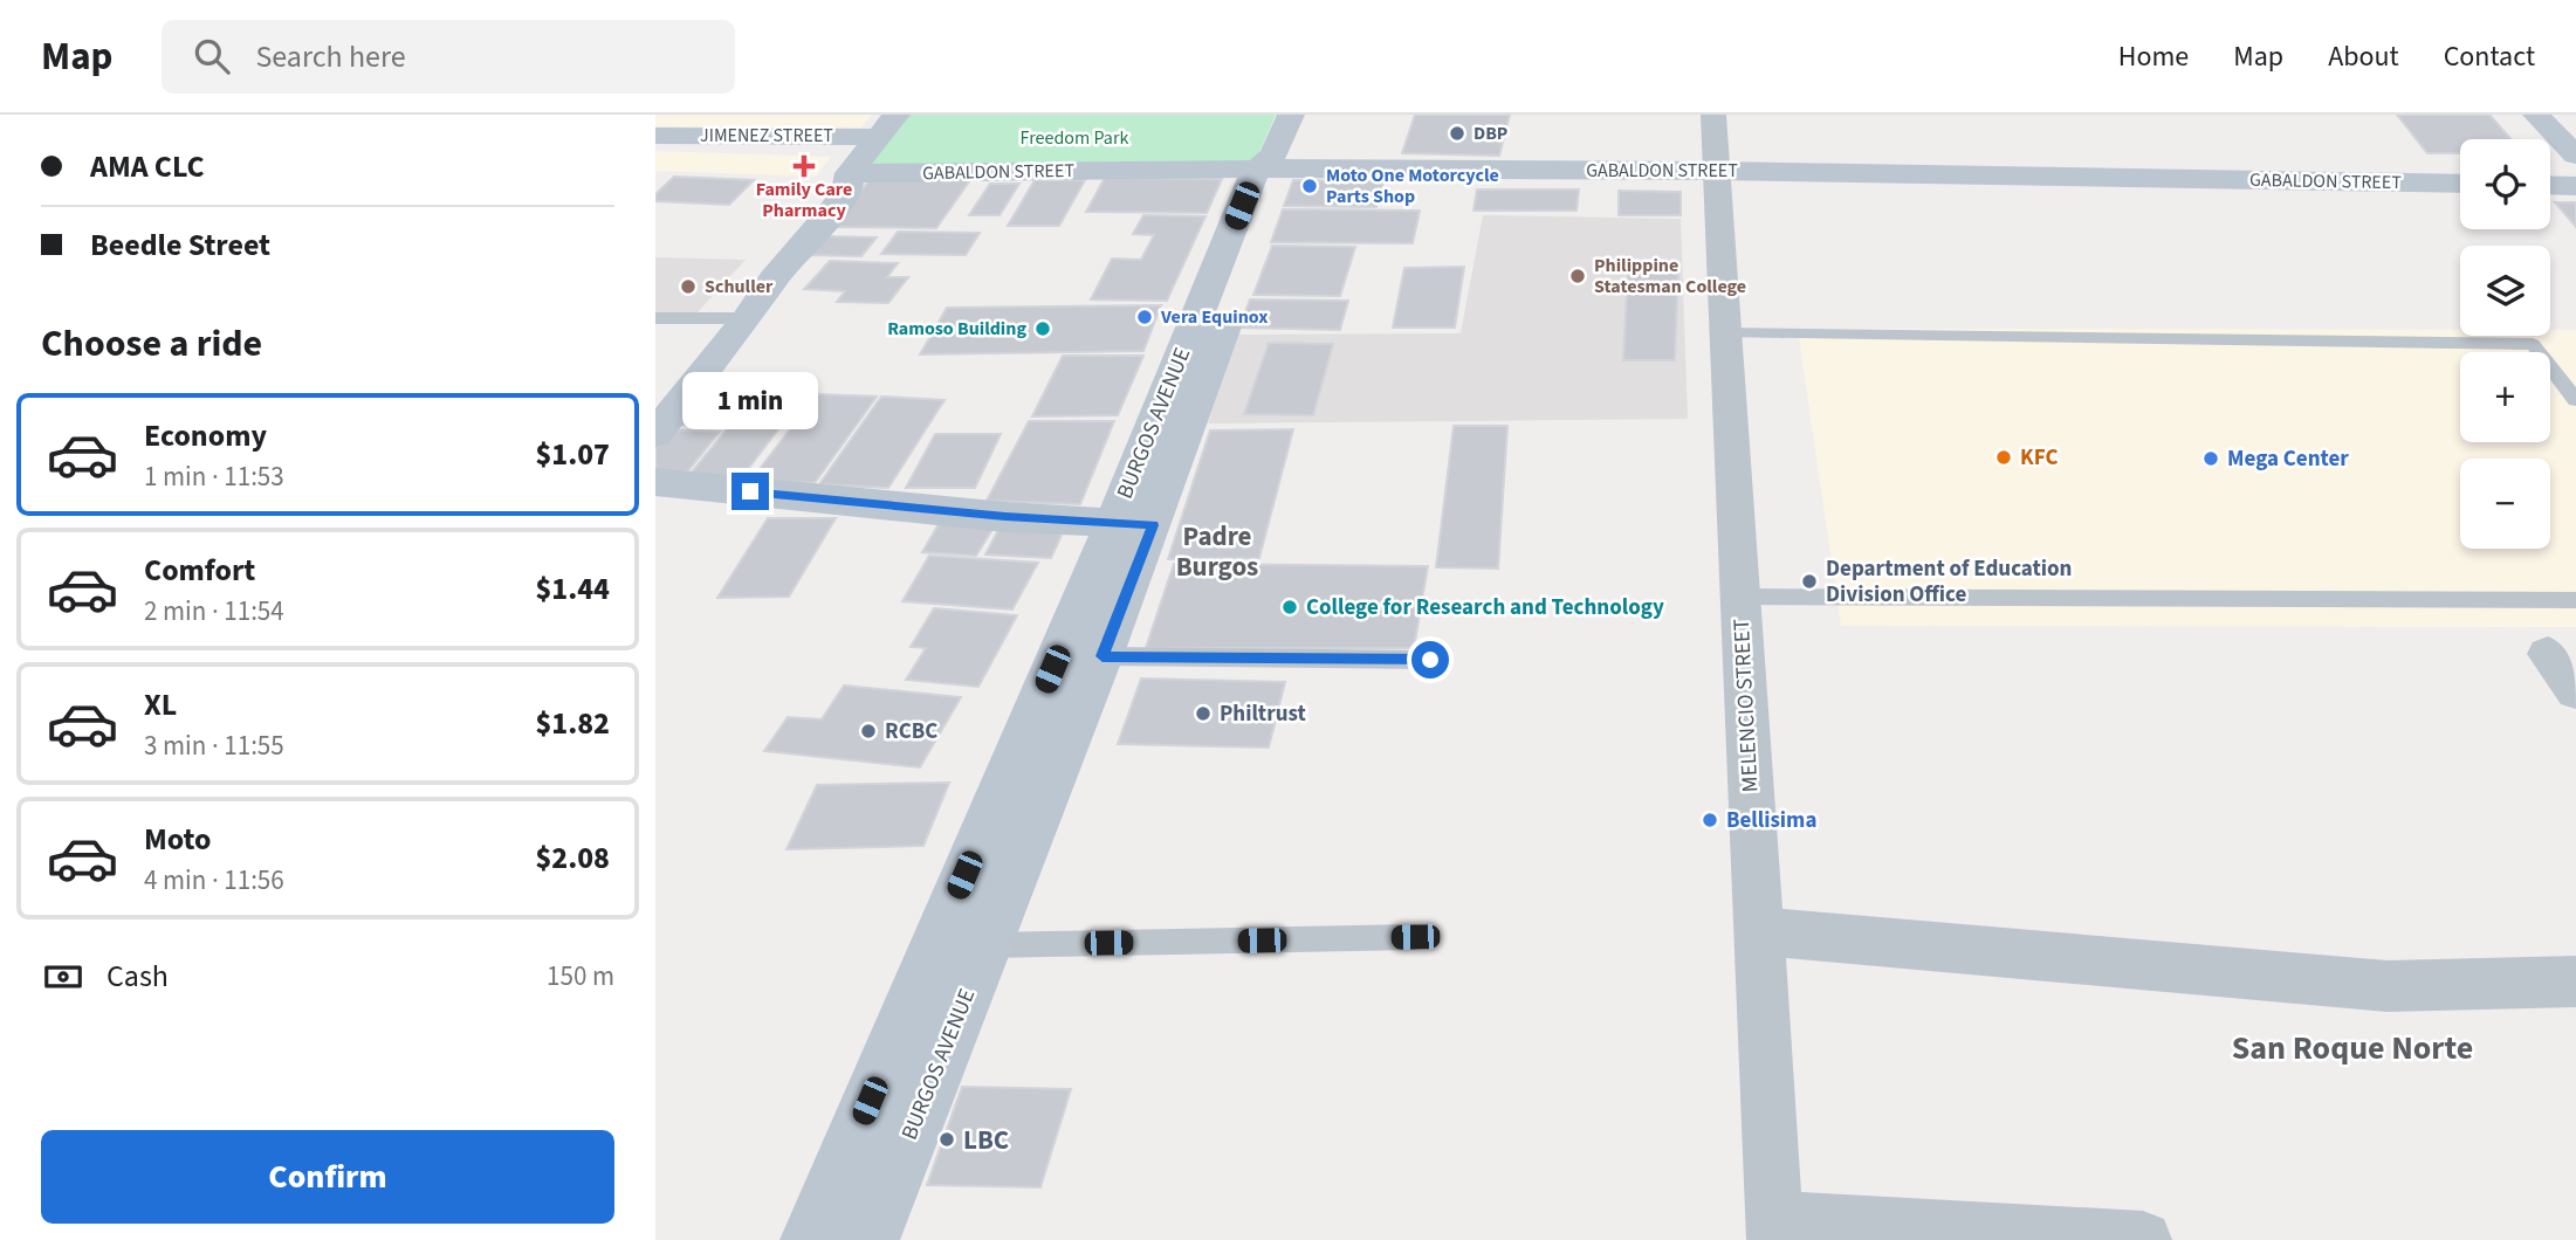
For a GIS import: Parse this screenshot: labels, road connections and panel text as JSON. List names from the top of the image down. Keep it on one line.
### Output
{"streets":{"street":["JIMENEZ STREET","GABALDON STREET","BURGOS AVENUE","MELENCIO STREET"]},"crossings":[["GABALDON STREET","BURGOS AVENUE"],["GABALDON STREET","MELENCIO STREET"]],"districts":["Padre Burgos","San Roque Norte"],"parks":["Freedom Park"],"places":{"other":["DBP","Moto One Motorcycle Parts Shop","Philippine Statesman College","Schuller","Vera Equinox","Ramoso Building","KFC","Mega Center","Department of Education Division Office","College for Research and Technology","Philtrust","RCBC","Bellisima","LBC"],"health":["Family Care Pharmacy"]},"page":{"header":"Map","search":"Search here","nav":["Home","Map","About","Contact"],"banner":["AMA CLC","Beedle Street"],"map_buttons":["+","−"],"heading":"Choose a ride","bubble":"1 min","list":[{"name":"Economy","note":"1 min · 11:53","value":"$1.07"},{"name":"Comfort","note":"2 min · 11:54","value":"$1.44"},{"name":"XL","note":"3 min · 11:55","value":"$1.82"},{"name":"Moto","note":"4 min · 11:56","value":"$2.08"}],"pay":["Cash","150 m"],"buttons":"Confirm"}}
